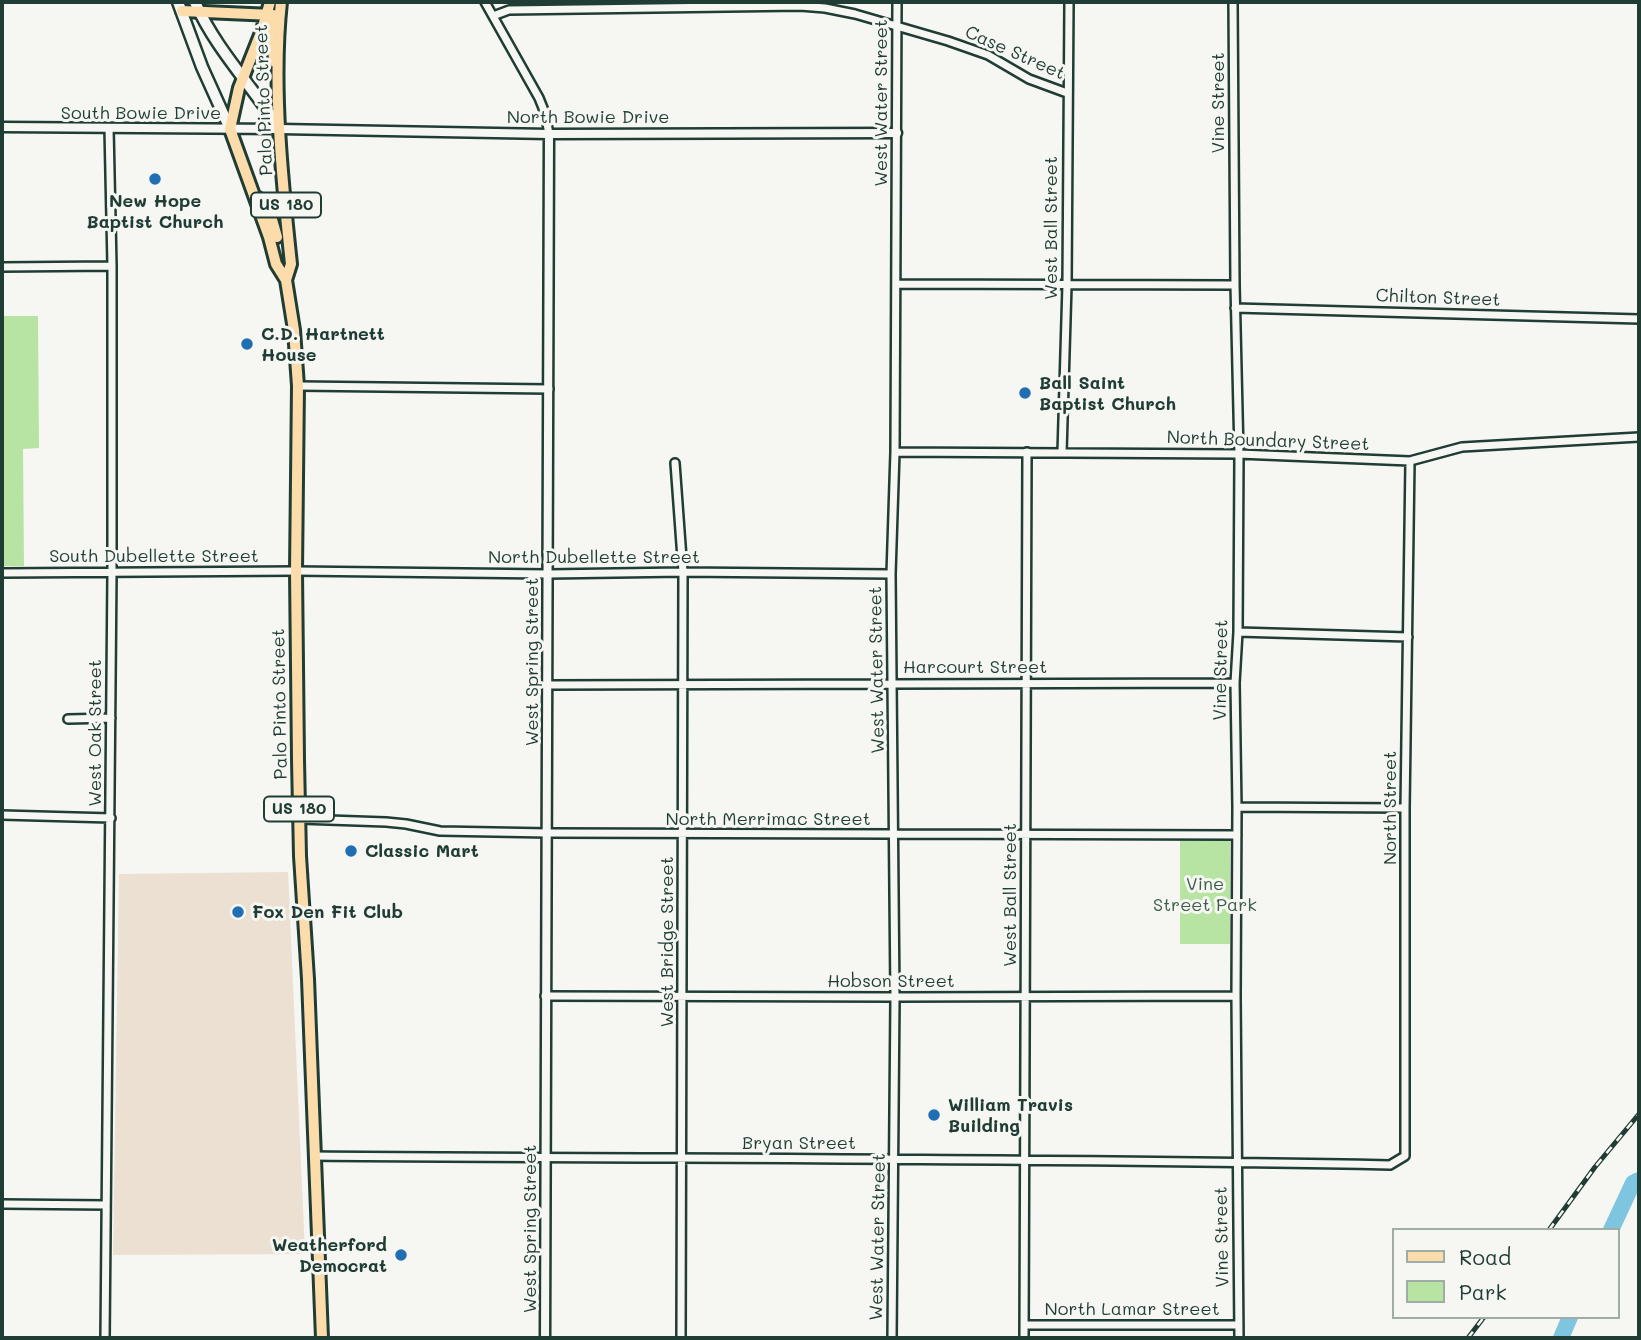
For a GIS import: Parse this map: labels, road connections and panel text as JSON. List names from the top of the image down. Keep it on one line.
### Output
{"streets":{"main road":["Palo Pinto Street","US 180"],"street":["Case Street","West Water Street","Vine Street","South Bowie Drive","North Bowie Drive","West Ball Street","Chilton Street","North Boundary Street","South Dubellette Street","North Dubellette Street","West Spring Street","Harcourt Street","West Oak Street","North Street","North Merrimac Street","West Bridge Street","Hobson Street","Bryan Street","North Lamar Street"]},"crossings":[["Case Street","West Water Street"],["Case Street","West Ball Street"],["Case Street","West Spring Street"],["Palo Pinto Street","South Bowie Drive"],["Palo Pinto Street","North Bowie Drive"],["Palo Pinto Street","South Dubellette Street"],["Palo Pinto Street","North Dubellette Street"],["Palo Pinto Street","North Merrimac Street"],["Palo Pinto Street","Bryan Street"],["West Water Street","North Bowie Drive"],["West Water Street","North Boundary Street"],["West Water Street","North Dubellette Street"],["West Water Street","Harcourt Street"],["West Water Street","North Merrimac Street"],["West Water Street","Hobson Street"],["West Water Street","Bryan Street"],["Vine Street","Chilton Street"],["Vine Street","North Boundary Street"],["Vine Street","Harcourt Street"],["Vine Street","North Merrimac Street"],["Vine Street","Hobson Street"],["Vine Street","Bryan Street"],["Vine Street","North Lamar Street"],["South Bowie Drive","North Bowie Drive"],["South Bowie Drive","West Oak Street"],["North Bowie Drive","West Spring Street"],["West Ball Street","North Boundary Street"],["West Ball Street","Harcourt Street"],["West Ball Street","North Merrimac Street"],["West Ball Street","Hobson Street"],["West Ball Street","Bryan Street"],["West Ball Street","North Lamar Street"],["North Boundary Street","North Street"],["South Dubellette Street","North Dubellette Street"],["South Dubellette Street","West Oak Street"],["North Dubellette Street","West Spring Street"],["North Dubellette Street","West Bridge Street"],["West Spring Street","Harcourt Street"],["West Spring Street","North Merrimac Street"],["West Spring Street","Hobson Street"],["West Spring Street","Bryan Street"],["Harcourt Street","West Bridge Street"],["North Street","Bryan Street"],["North Merrimac Street","West Bridge Street"],["West Bridge Street","Hobson Street"],["West Bridge Street","Bryan Street"]],"parks":["Vine Street Park"],"places":["New Hope Baptist Church","C.D. Hartnett House","Ball Saint Baptist Church","Classic Mart","Fox Den Fit Club","William Travis Building","Weatherford Democrat"],"legend":["Road","Park"]}
